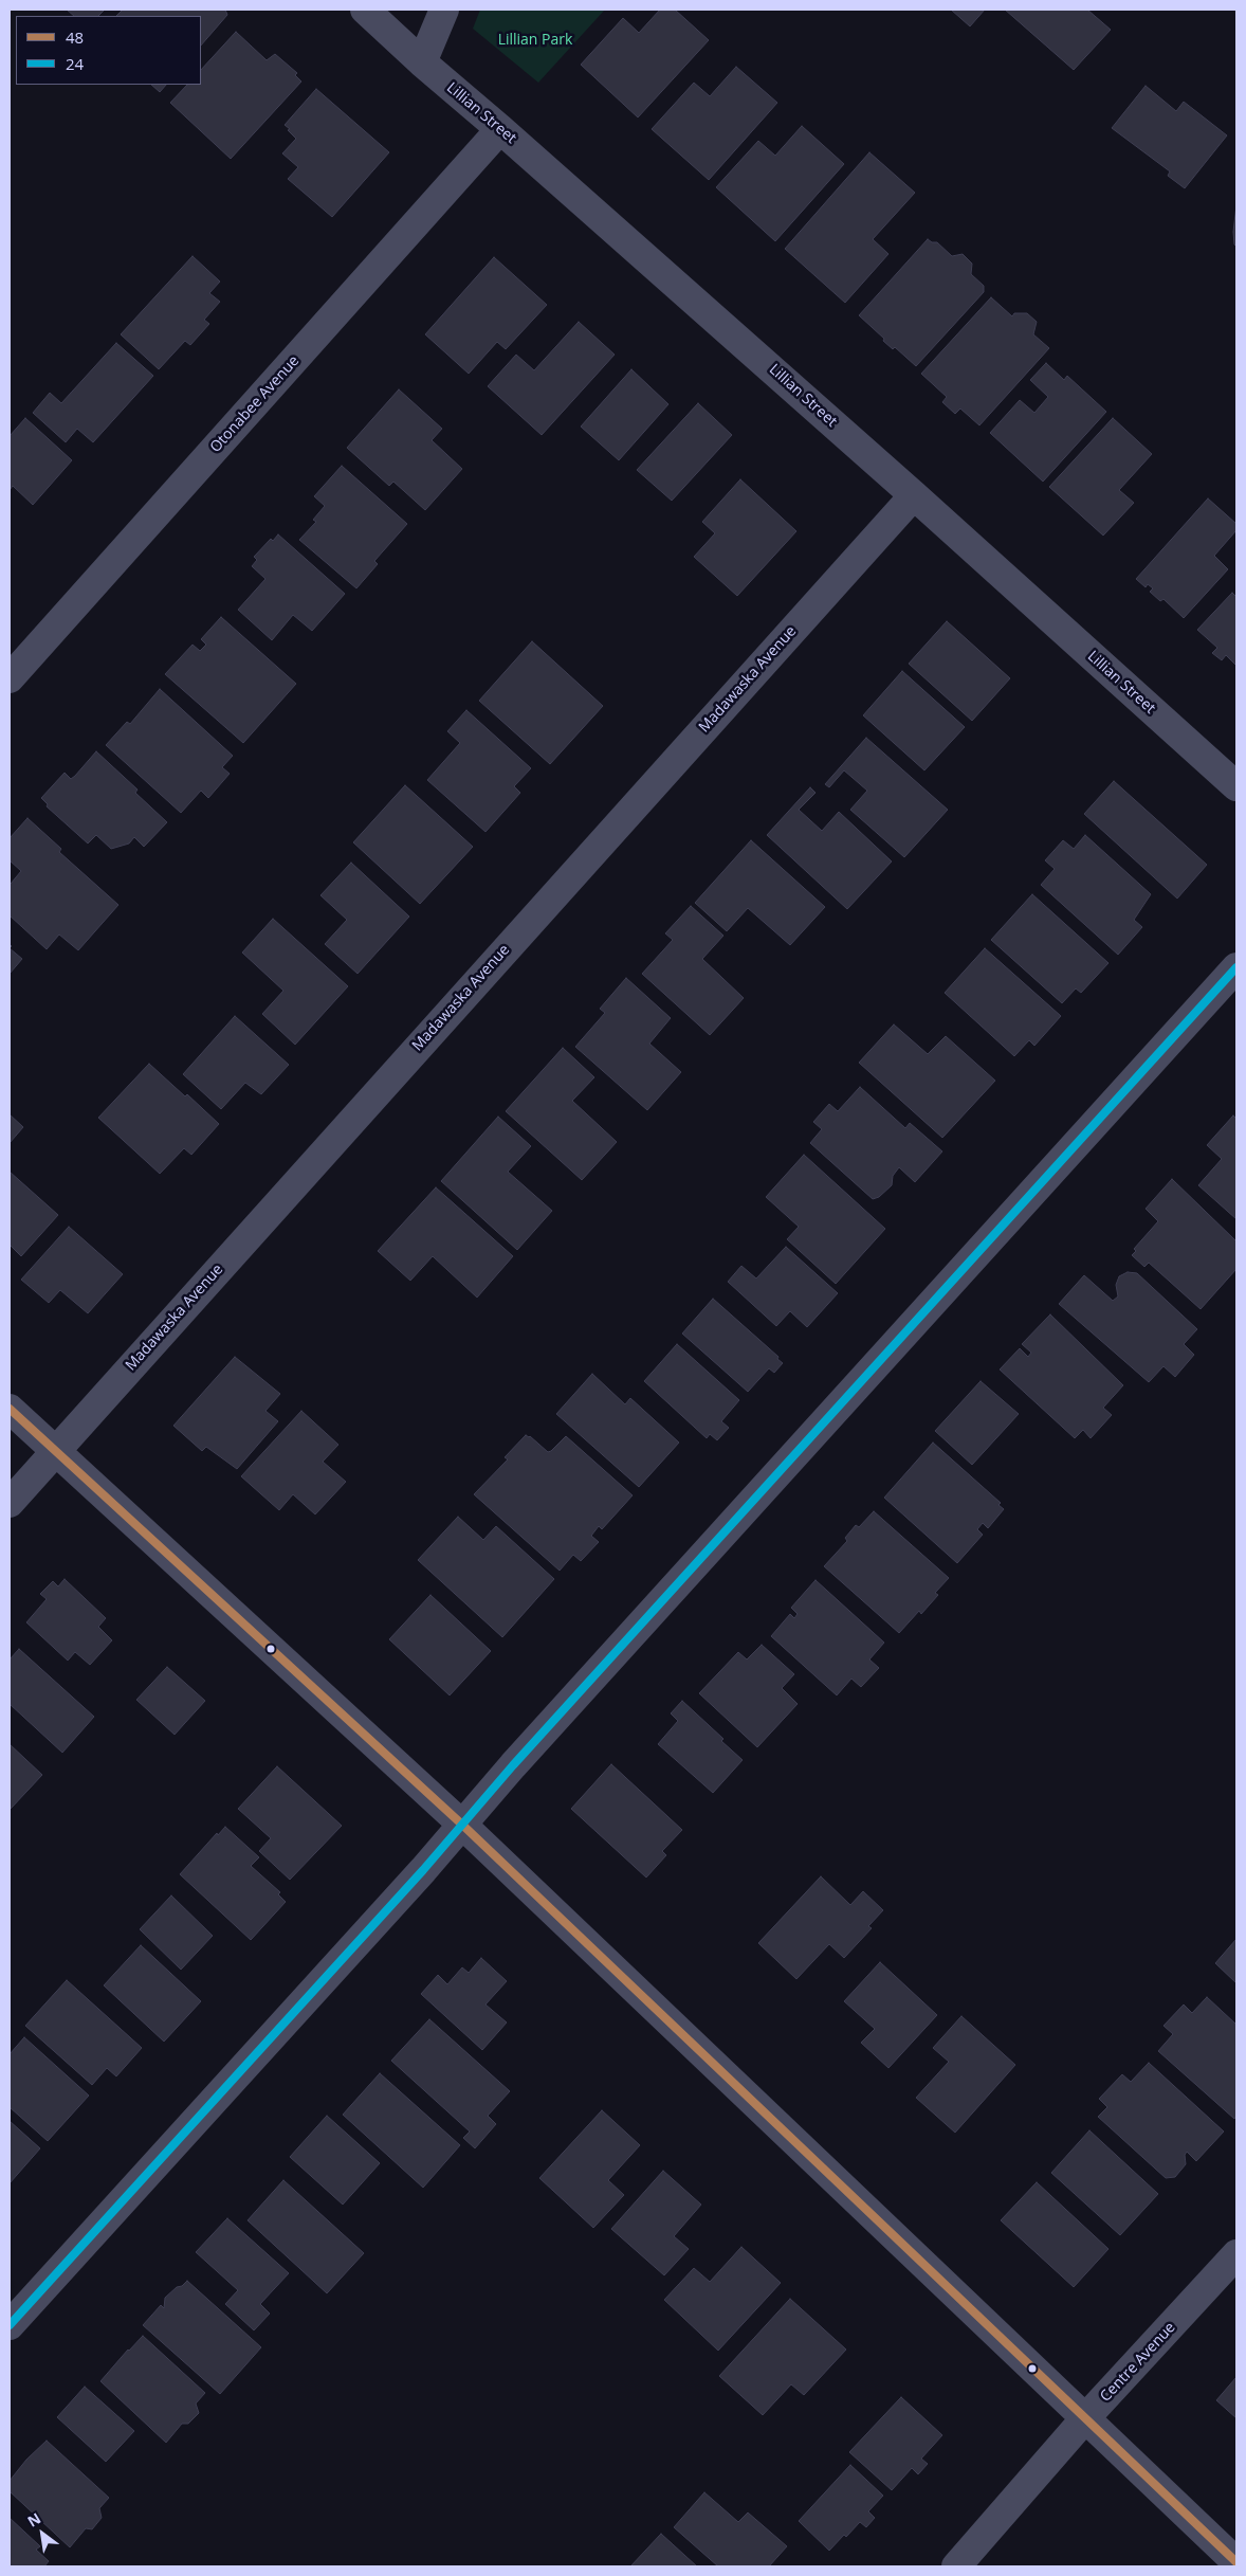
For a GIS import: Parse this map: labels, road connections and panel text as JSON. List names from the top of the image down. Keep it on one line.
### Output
{"streets":{"street":["Lillian Street","Otonabee Avenue","Madawaska Avenue","Centre Avenue"]},"crossings":[["Lillian Street","Otonabee Avenue"],["Lillian Street","Madawaska Avenue"]],"parks":["Lillian Park"],"lines":["transit line 24","transit line 48"],"legend":["48","24"],"north":"top left"}
